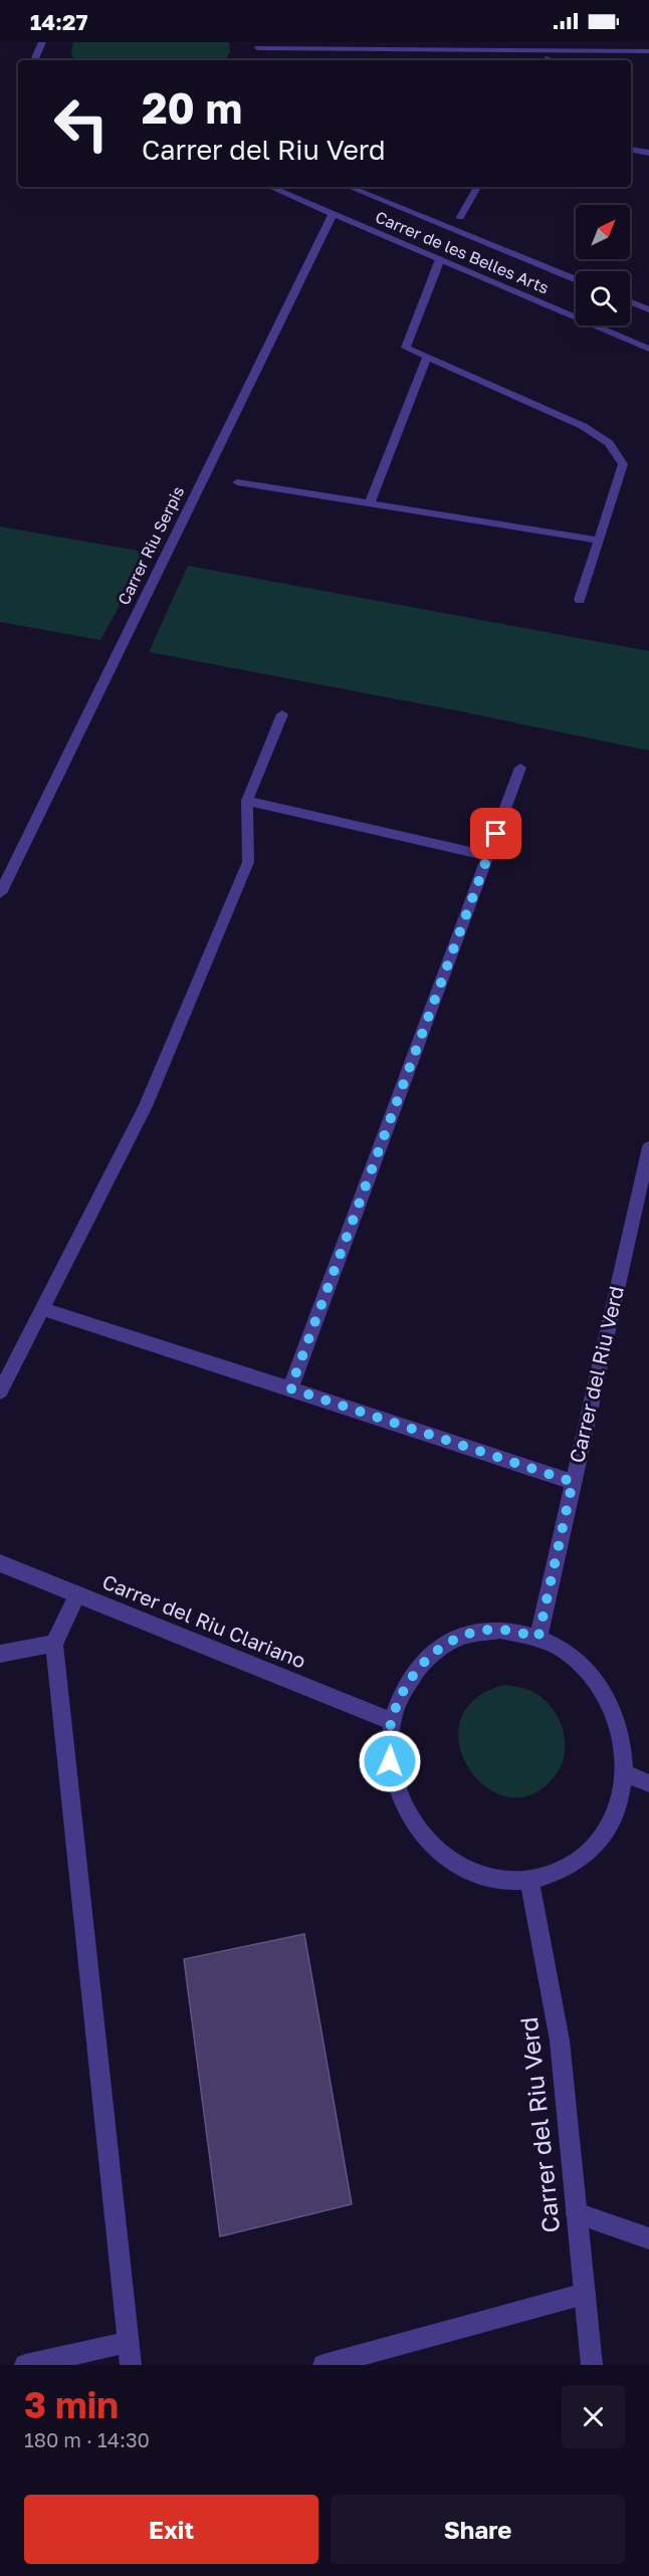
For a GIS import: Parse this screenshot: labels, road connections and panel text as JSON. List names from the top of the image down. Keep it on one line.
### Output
{"streets":{"street":["Carrer de les Belles Arts","Carrer Riu Serpis","Carrer del Riu Verd","Carrer del Riu Clariano"]},"crossings":[["Carrer de les Belles Arts","Carrer Riu Serpis"]],"north":"top right","page":{"status":"14:27","turn":["20 m","Carrer del Riu Verd"],"heading":["3 min","180 m · 14:30"],"buttons":["Exit","Share"]}}
